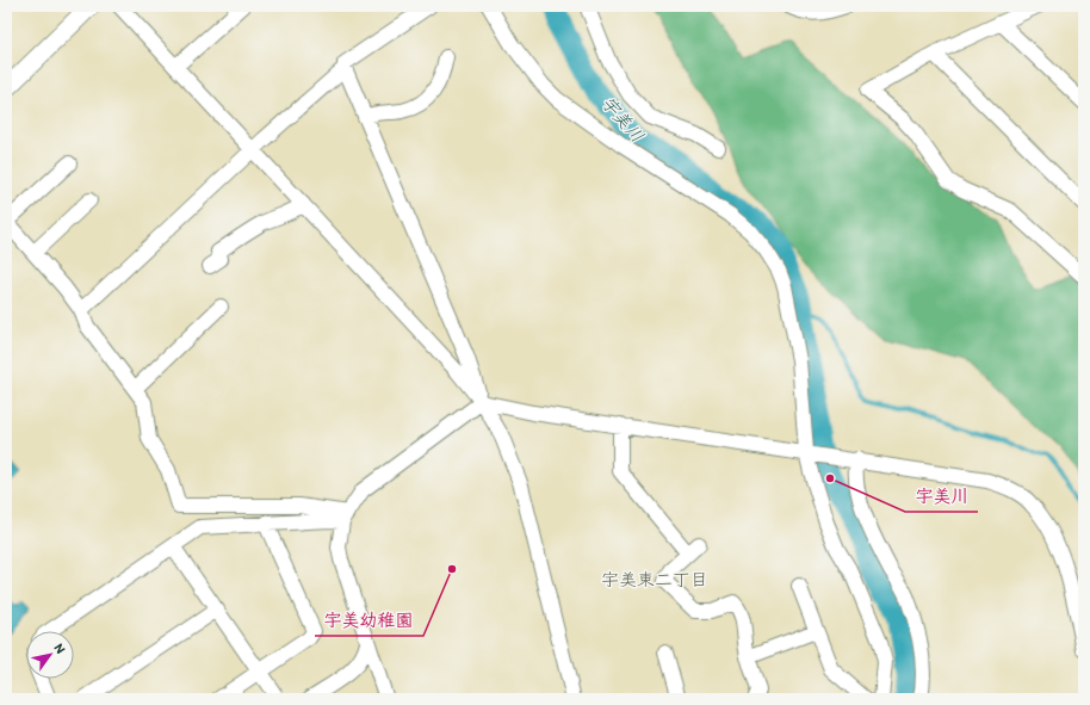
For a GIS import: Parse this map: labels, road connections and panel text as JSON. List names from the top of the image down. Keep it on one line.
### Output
{"districts":["宇美東二丁目"],"water":["宇美川"],"places":["宇美川","宇美幼稚園"],"north":"top right"}
